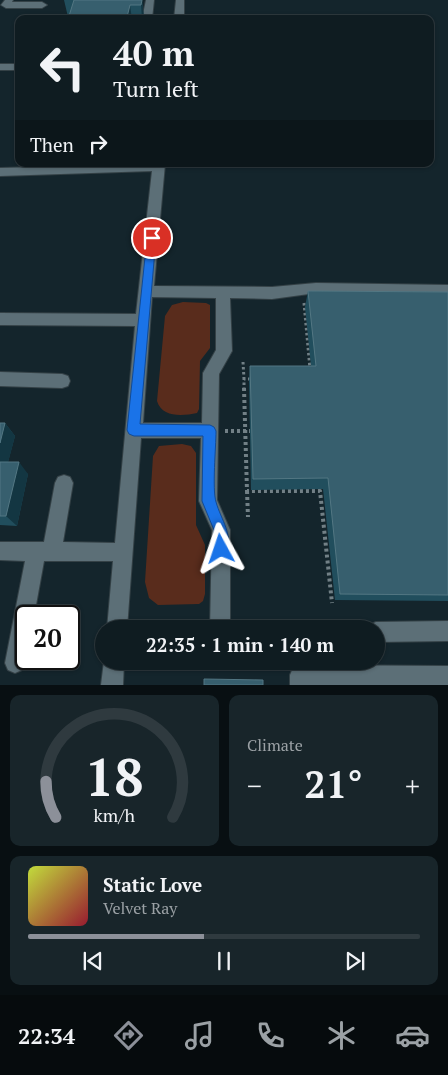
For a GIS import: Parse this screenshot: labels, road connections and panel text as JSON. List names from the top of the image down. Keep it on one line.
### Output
{"page":{"turn":["40 m","Turn left"],"then":"Then","limit":"20","trip":"22:35 · 1 min · 140 m","tile":"Climate","heat":["−","21°","+"],"song":["Static Love","Velvet Ray"],"tabs":"22:34","gauge":["18","km/h"]}}
